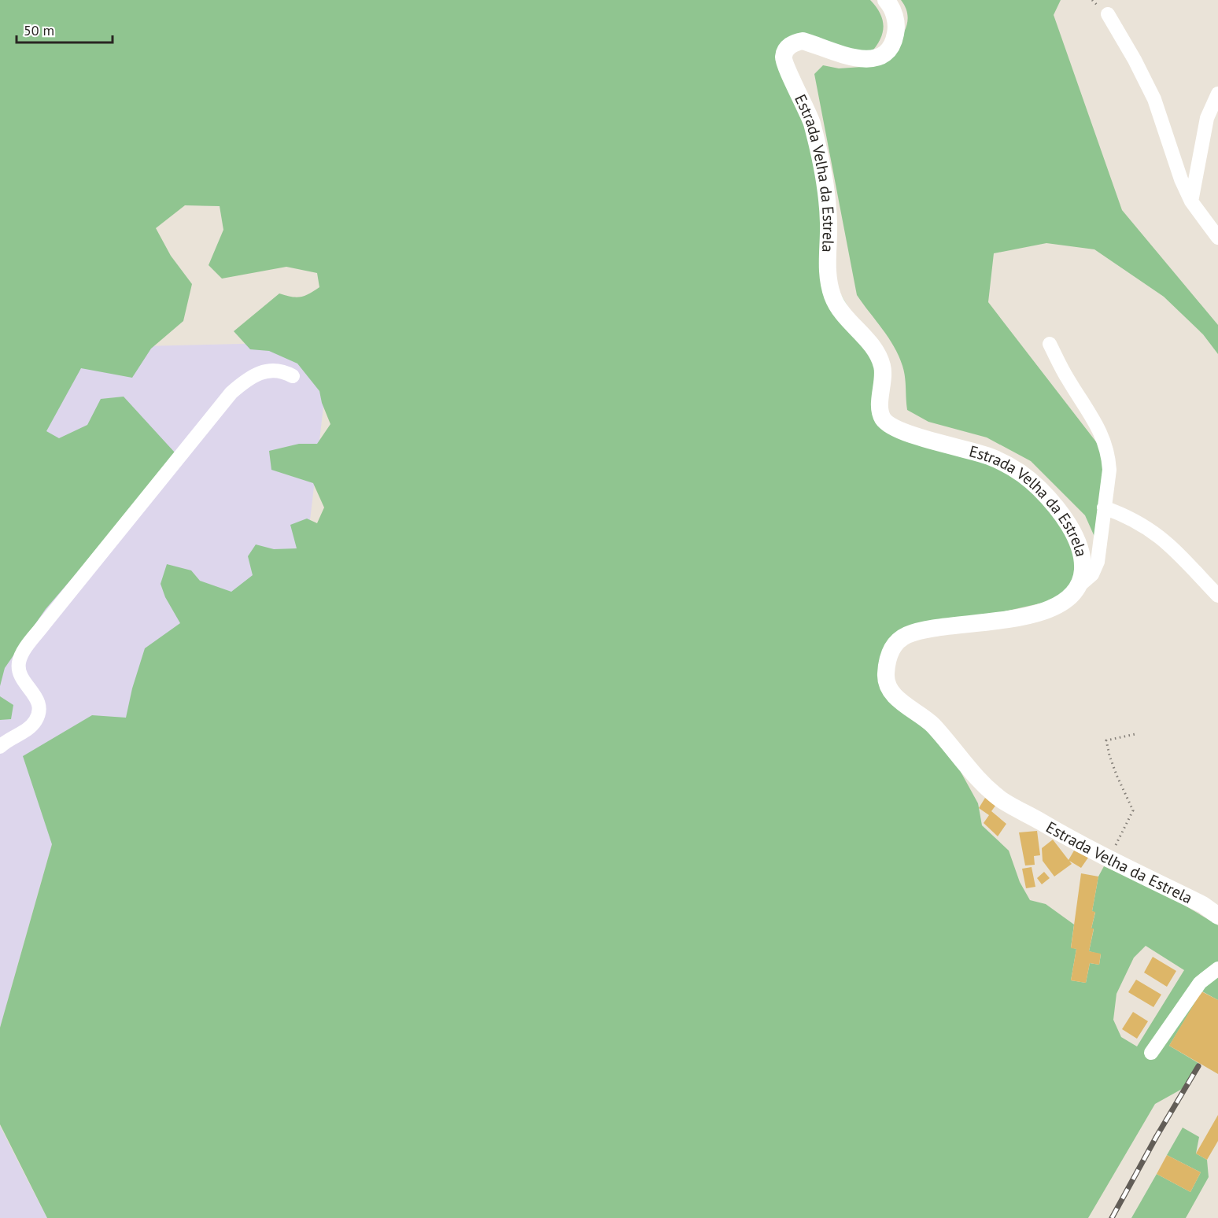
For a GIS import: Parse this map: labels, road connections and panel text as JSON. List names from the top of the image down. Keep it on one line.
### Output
{"streets":{"main road":["Estrada Velha da Estrela"]},"scale_bar":"50 m"}
